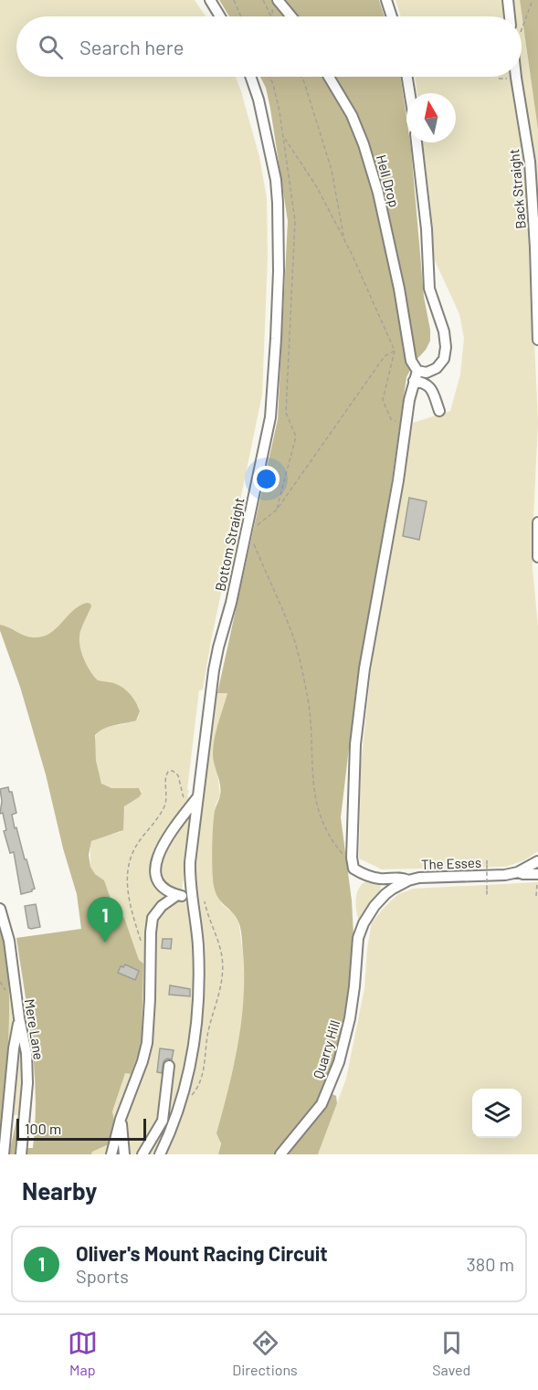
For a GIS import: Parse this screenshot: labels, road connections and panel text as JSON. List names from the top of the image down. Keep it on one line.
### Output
{"streets":{"street":["Hell Drop","Back Straight","Bottom Straight","The Esses","Mere Lane","Quarry Hill"]},"crossings":[["The Esses","Quarry Hill"]],"scale_bar":"100 m","north":"top","page":{"search":"Search here","pins":"1","scale":"100 m","heading":"Nearby","list":[{"mark":"1","name":"Oliver's Mount Racing Circuit","note":"Sports","value":"380 m"}],"nav":["Map","Directions","Saved"]}}
